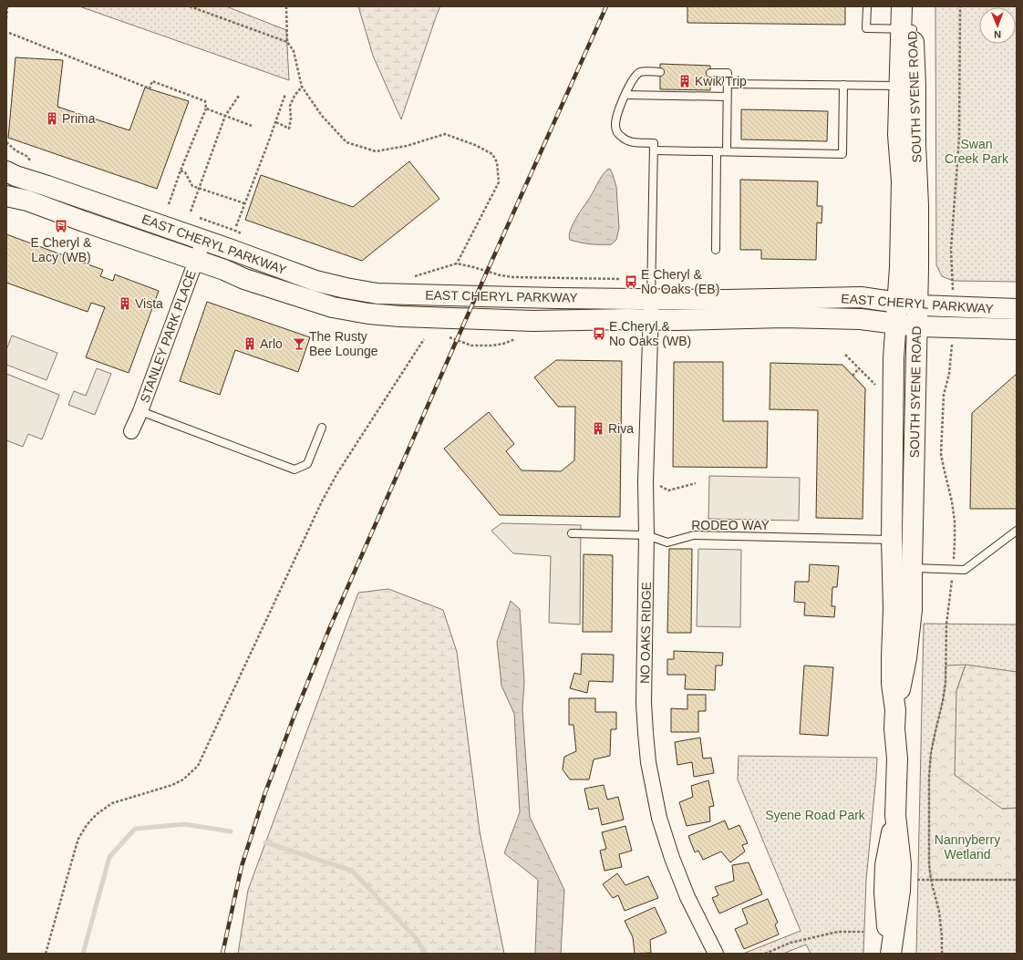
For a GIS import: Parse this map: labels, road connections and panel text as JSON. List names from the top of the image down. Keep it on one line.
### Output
{"streets":{"street":["SOUTH SYENE ROAD","EAST CHERYL PARKWAY","STANLEY PARK PLACE","NO OAKS RIDGE"],"lane":["RODEO WAY"]},"crossings":[["SOUTH SYENE ROAD","EAST CHERYL PARKWAY"],["SOUTH SYENE ROAD","RODEO WAY"],["EAST CHERYL PARKWAY","STANLEY PARK PLACE"],["EAST CHERYL PARKWAY","NO OAKS RIDGE"],["RODEO WAY","NO OAKS RIDGE"]],"parks":["Swan Creek Park","Syene Road Park","Nannyberry Wetland"],"places":{"building":["Kwik Trip","Prima","Vista","Arlo","Riva"],"bus stop":["E Cheryl & Lacy (WB)","E Cheryl & No Oaks (EB)","E Cheryl & No Oaks (WB)"],"bar":["The Rusty Bee Lounge"]},"north":"bottom"}
